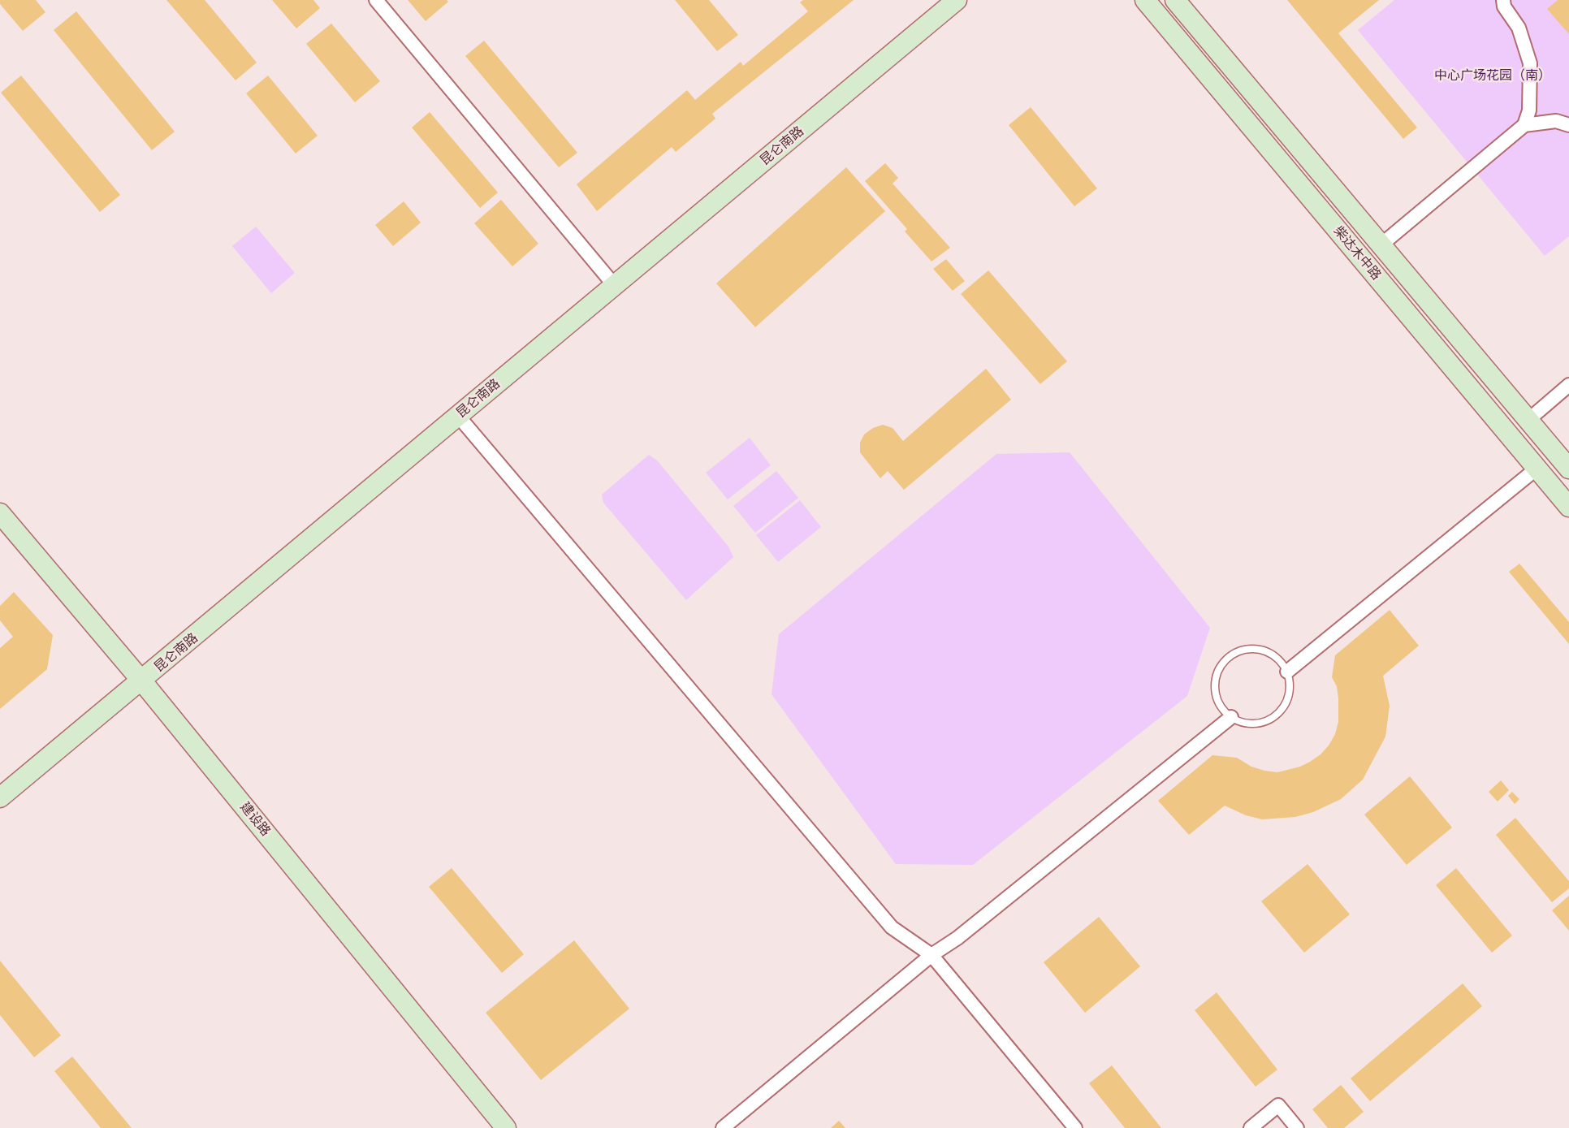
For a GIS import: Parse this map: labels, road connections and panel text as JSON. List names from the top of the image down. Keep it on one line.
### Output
{"streets":{"main road":["昆仑南路","柴达木中路","建设路"]},"crossings":[["昆仑南路","建设路"]],"parks":["中心广场花园（南）"]}
